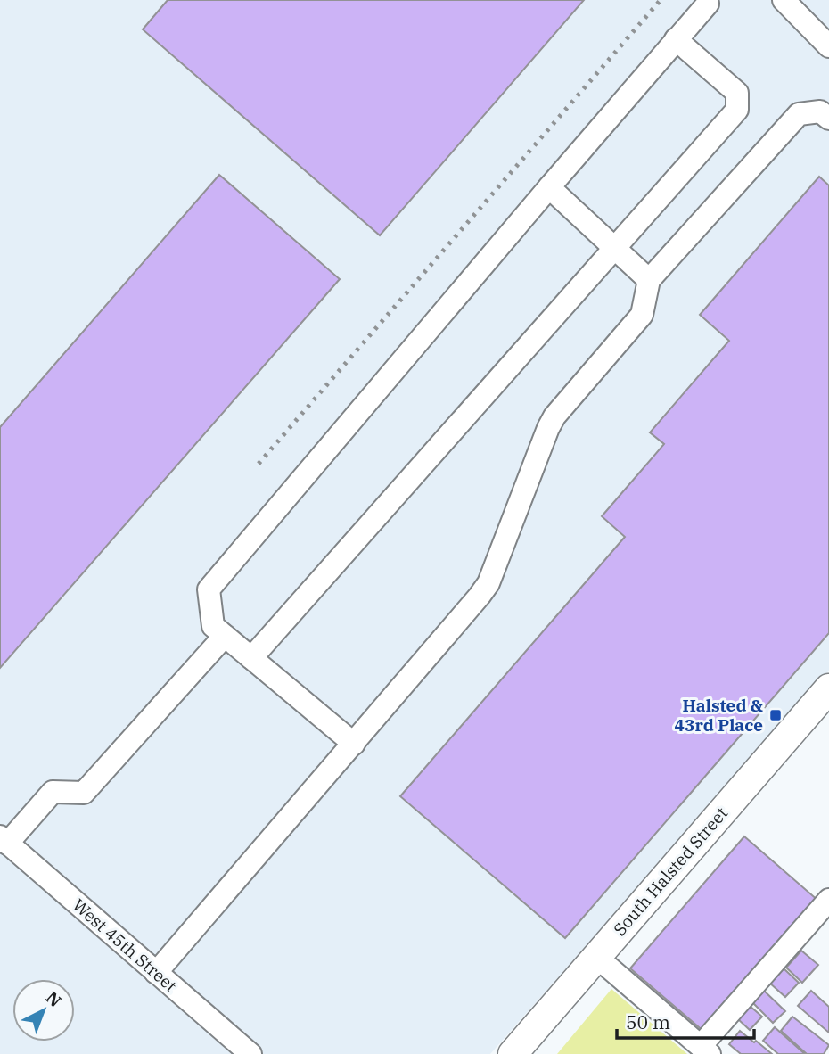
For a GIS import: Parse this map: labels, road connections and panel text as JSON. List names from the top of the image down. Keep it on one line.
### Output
{"streets":{"main road":["South Halsted Street"],"street":["West 45th Street"]},"places":{"transit":["Halsted & 43rd Place"]},"scale_bar":"50 m","north":"top right"}
